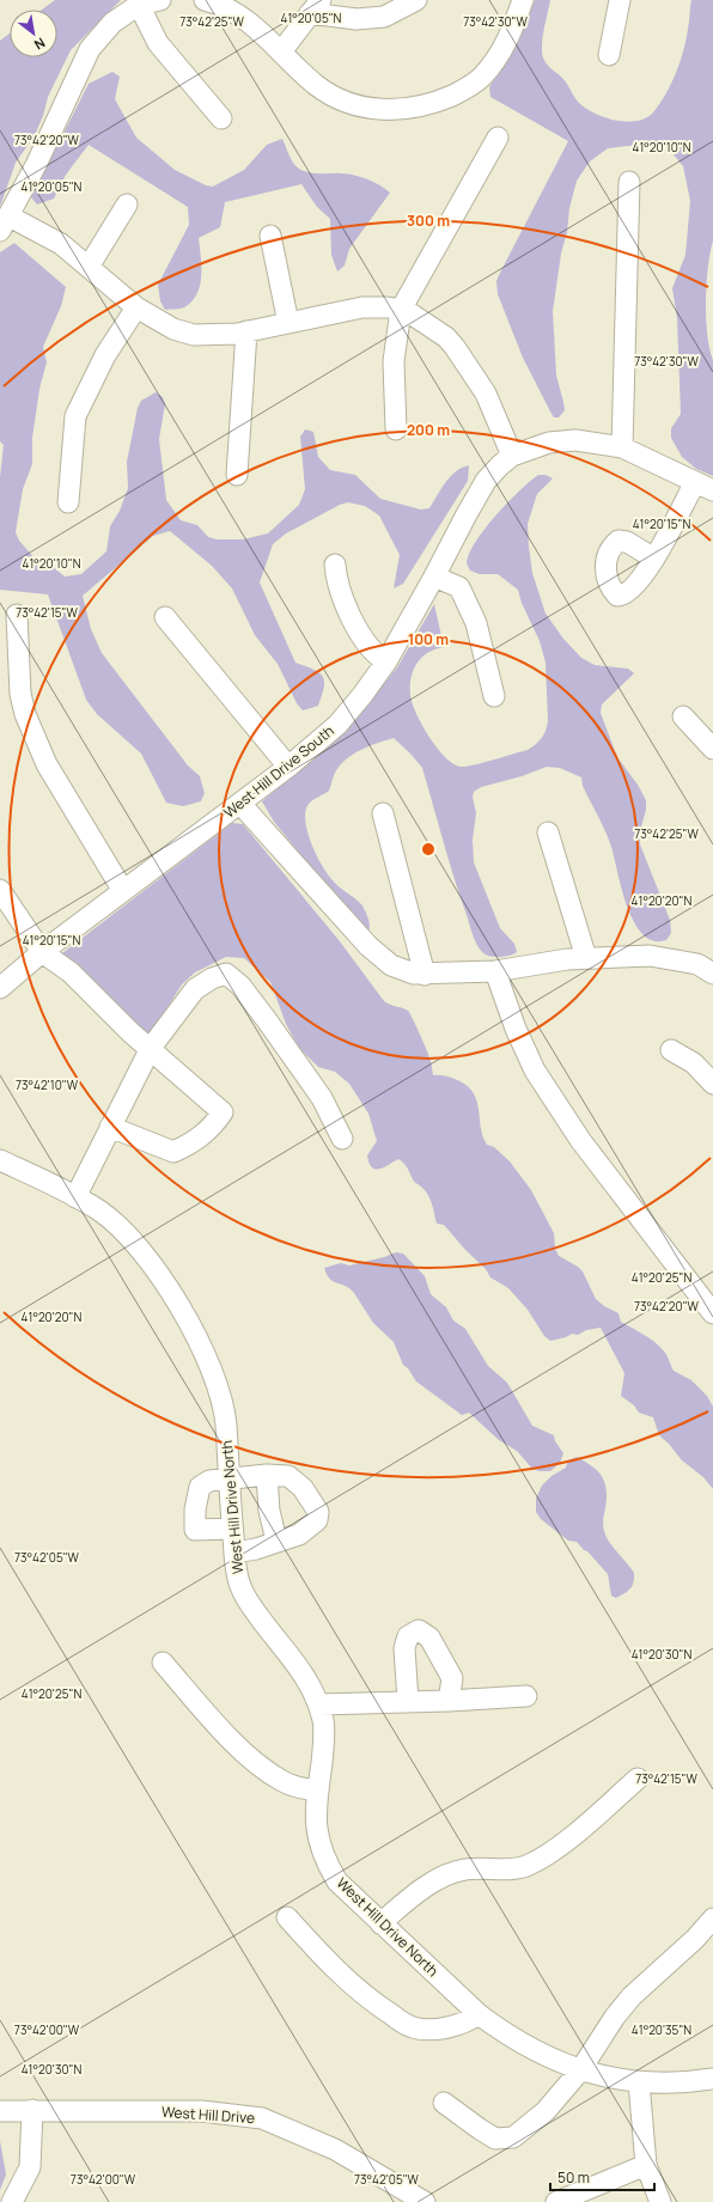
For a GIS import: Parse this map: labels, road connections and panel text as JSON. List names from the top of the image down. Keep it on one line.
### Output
{"streets":{"street":["West Hill Drive South","West Hill Drive North","West Hill Drive"]},"scale_bar":"50 m","north":"bottom right","coordinates":["41°20'05\"N","73°42'25\"W","73°42'30\"W","73°42'20\"W","41°20'10\"N","41°20'15\"N","73°42'15\"W","41°20'20\"N","73°42'10\"W","41°20'25\"N","73°42'05\"W","41°20'30\"N","73°42'00\"W","41°20'35\"N"],"rings":["300 m","200 m","100 m"]}
